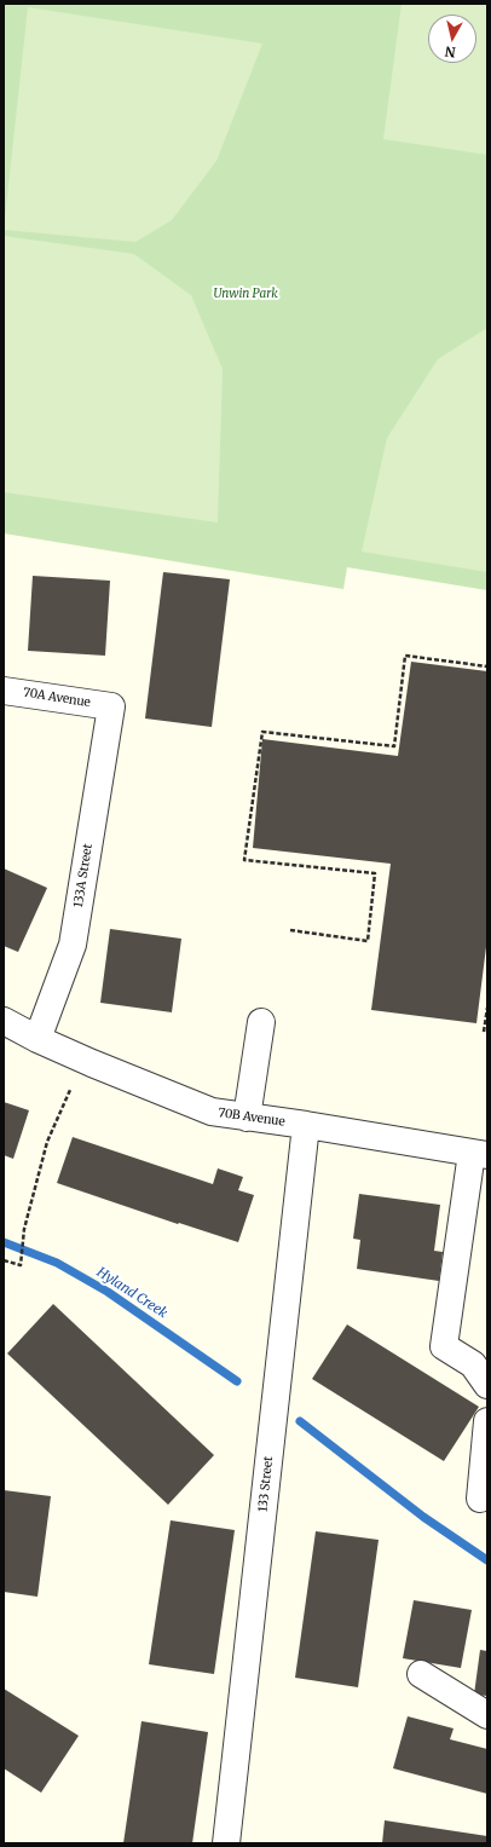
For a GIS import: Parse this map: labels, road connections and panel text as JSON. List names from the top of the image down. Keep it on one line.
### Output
{"streets":{"street":["70A Avenue","133A Street","70B Avenue","133 Street"]},"crossings":[["70A Avenue","133A Street"],["133A Street","70B Avenue"],["70B Avenue","133 Street"]],"water":["Hyland Creek"],"parks":["Unwin Park"],"north":"bottom"}
